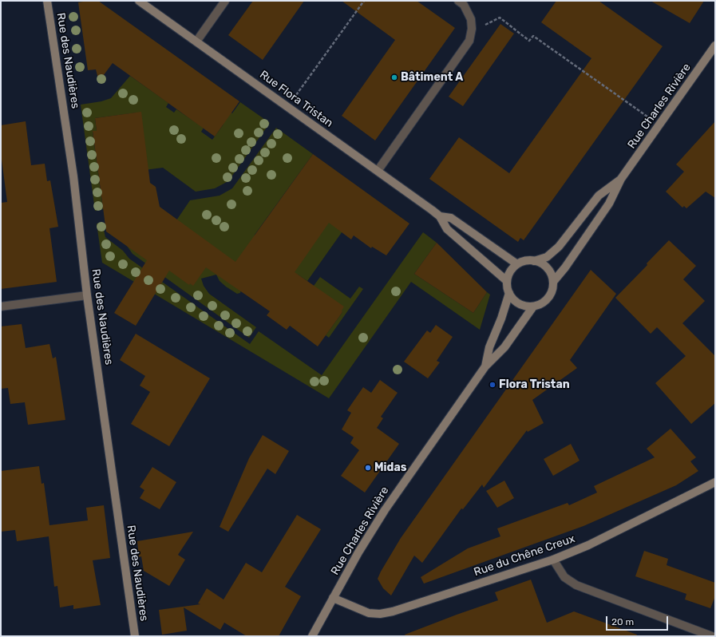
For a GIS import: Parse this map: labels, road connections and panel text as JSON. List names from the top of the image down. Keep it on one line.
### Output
{"streets":{"street":["Rue des Naudières","Rue Flora Tristan","Rue Charles Rivière","Rue du Chêne Creux"]},"crossings":[["Rue Flora Tristan","Rue Charles Rivière"],["Rue Charles Rivière","Rue du Chêne Creux"]],"places":["Bâtiment A","Flora Tristan","Midas"],"scale_bar":"20 m"}
